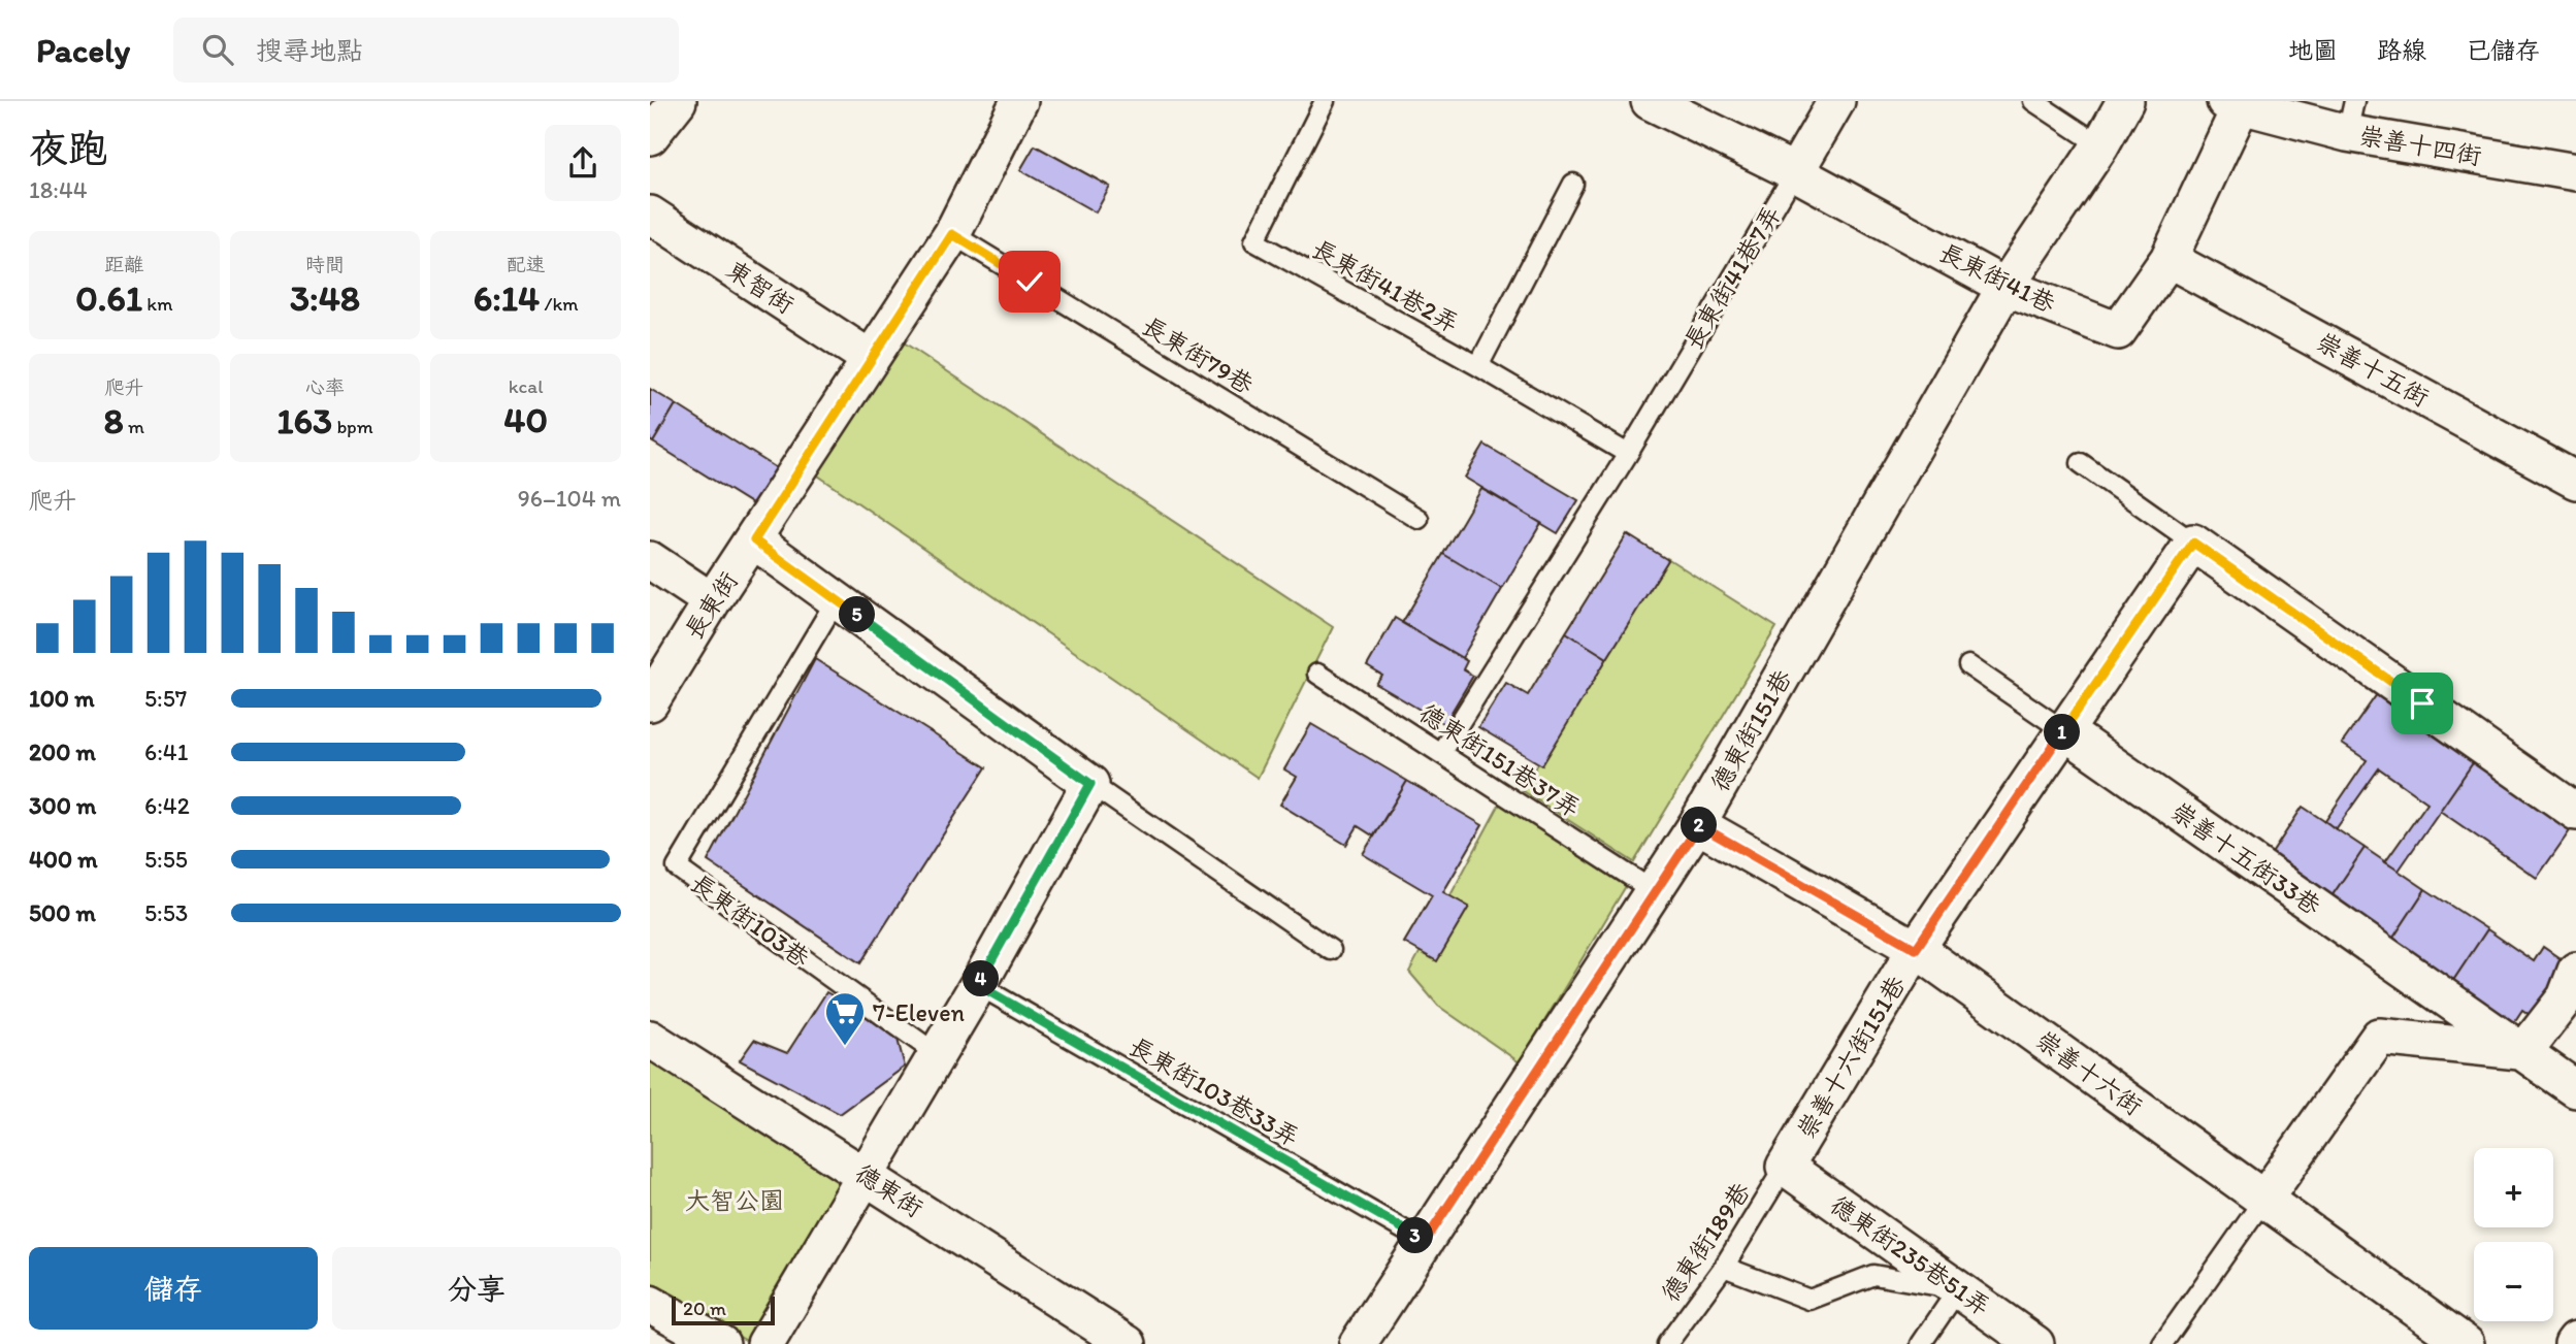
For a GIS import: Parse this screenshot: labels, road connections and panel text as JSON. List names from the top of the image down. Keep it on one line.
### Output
{"streets":{"street":["崇善十四街","長東街41巷7弄","長東街41巷","東智街","崇善十五街","長東街","德東街151巷","崇善十五街33巷","崇善十六街151巷","崇善十六街","德東街","德東街235巷51弄"],"lane":["長東街41巷2弄","長東街79巷","德東街151巷37弄","長東街103巷","長東街103巷33弄","德東街189巷"]},"crossings":[["崇善十四街","長東街41巷"],["長東街41巷7弄","長東街41巷"],["長東街41巷7弄","長東街41巷2弄"],["長東街41巷7弄","德東街151巷37弄"],["長東街41巷","崇善十五街"],["長東街41巷","德東街151巷"],["東智街","長東街"],["長東街79巷","長東街"],["德東街151巷","德東街151巷37弄"],["德東街151巷","崇善十六街"],["德東街151巷","長東街103巷33弄"],["崇善十五街33巷","崇善十六街151巷"],["崇善十六街151巷","崇善十六街"],["崇善十六街151巷","德東街189巷"],["崇善十六街151巷","德東街235巷51弄"],["德東街189巷","德東街235巷51弄"]],"parks":["大智公園"],"places":{"supermarket":["7-Eleven"]},"scale_bar":"20 m","page":{"header":"Pacely","search":"搜尋地點","nav":["地圖","路線","已儲存"],"heading":["夜跑","18:44"],"stats":[["距離","0.61 km"],["時間","3:48"],["配速","6:14 /km"],["爬升","8 m"],["心率","163 bpm"],["kcal","40"]],"chart":["爬升","96–104 m"],"pins":["5","1","2","4","3"],"list":[{"name":"100 m","note":"5:57"},{"name":"200 m","note":"6:41"},{"name":"300 m","note":"6:42"},{"name":"400 m","note":"5:55"},{"name":"500 m","note":"5:53"}],"map_buttons":["+","−"],"buttons":["儲存","分享"],"scale":"20 m"}}
